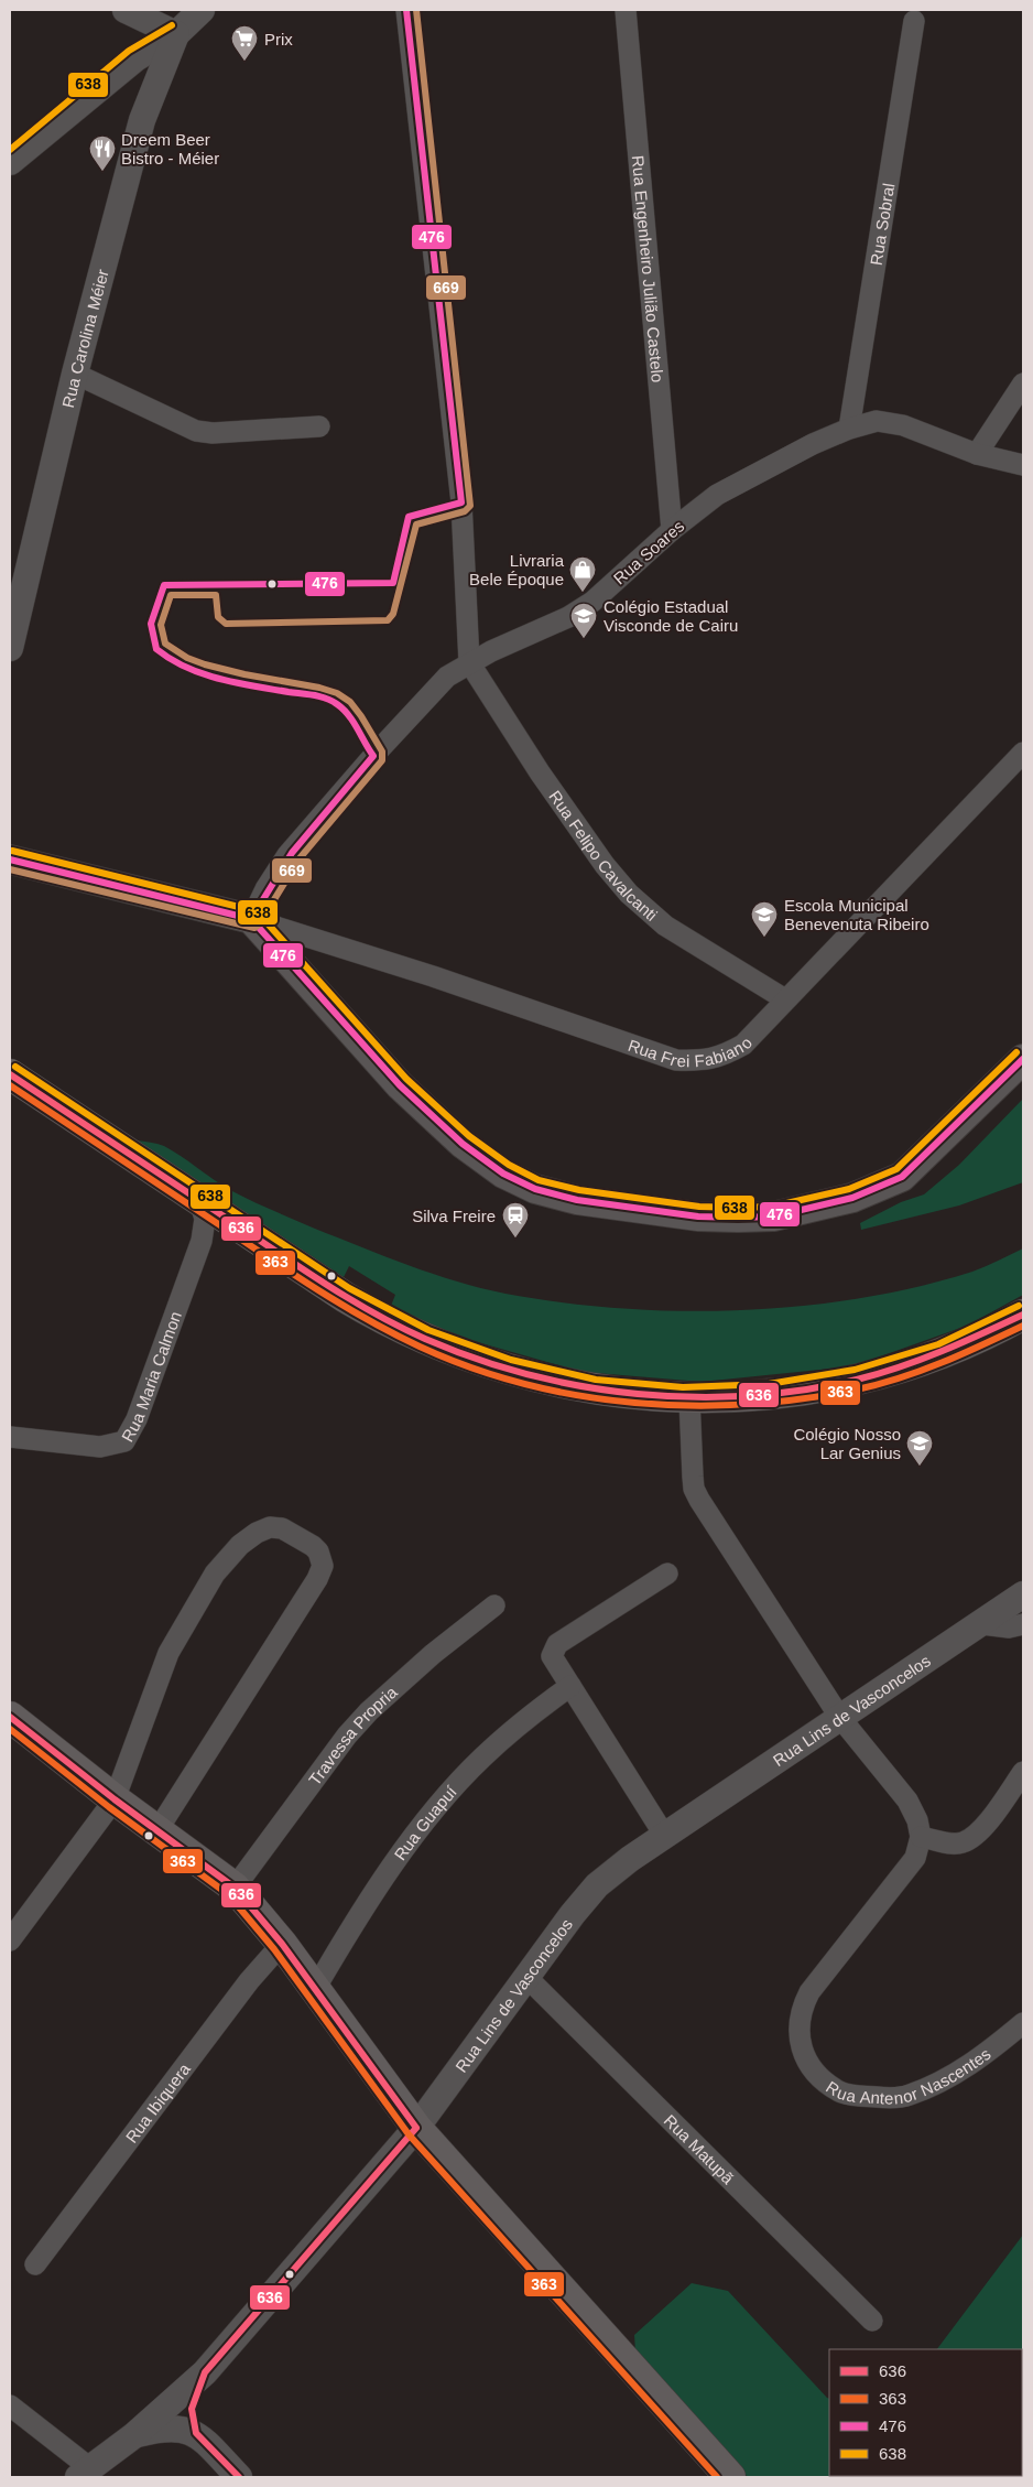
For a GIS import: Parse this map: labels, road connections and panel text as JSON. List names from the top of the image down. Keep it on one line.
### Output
{"streets":{"street":["Rua Sobral","Rua Engenheiro Julião Castelo","Rua Carolina Méier","Rua Soares","Rua Felipo Cavalcanti","Rua Frei Fabiano","Rua Maria Calmon","Rua Lins de Vasconcelos","Travessa Propria","Rua Guapuí","Rua Antenor Nascentes","Rua Ibiquera","Rua Matupã"]},"crossings":[["Rua Sobral","Rua Soares"],["Rua Engenheiro Julião Castelo","Rua Soares"],["Rua Soares","Rua Felipo Cavalcanti"],["Rua Soares","Rua Frei Fabiano"],["Rua Felipo Cavalcanti","Rua Frei Fabiano"],["Rua Lins de Vasconcelos","Rua Matupã"]],"places":{"supermarket":["Prix"],"restaurant":["Dreem Beer Bistro - Méier"],"shop":["Livraria Bele Époque"],"school or university":["Colégio Estadual Visconde de Cairu","Escola Municipal Benevenuta Ribeiro","Colégio Nosso Lar Genius"],"station":["Silva Freire"]},"lines":["transit line 476","transit line 669","transit line 638","transit line 636","transit line 363"],"legend":["636","363","476","638"]}
